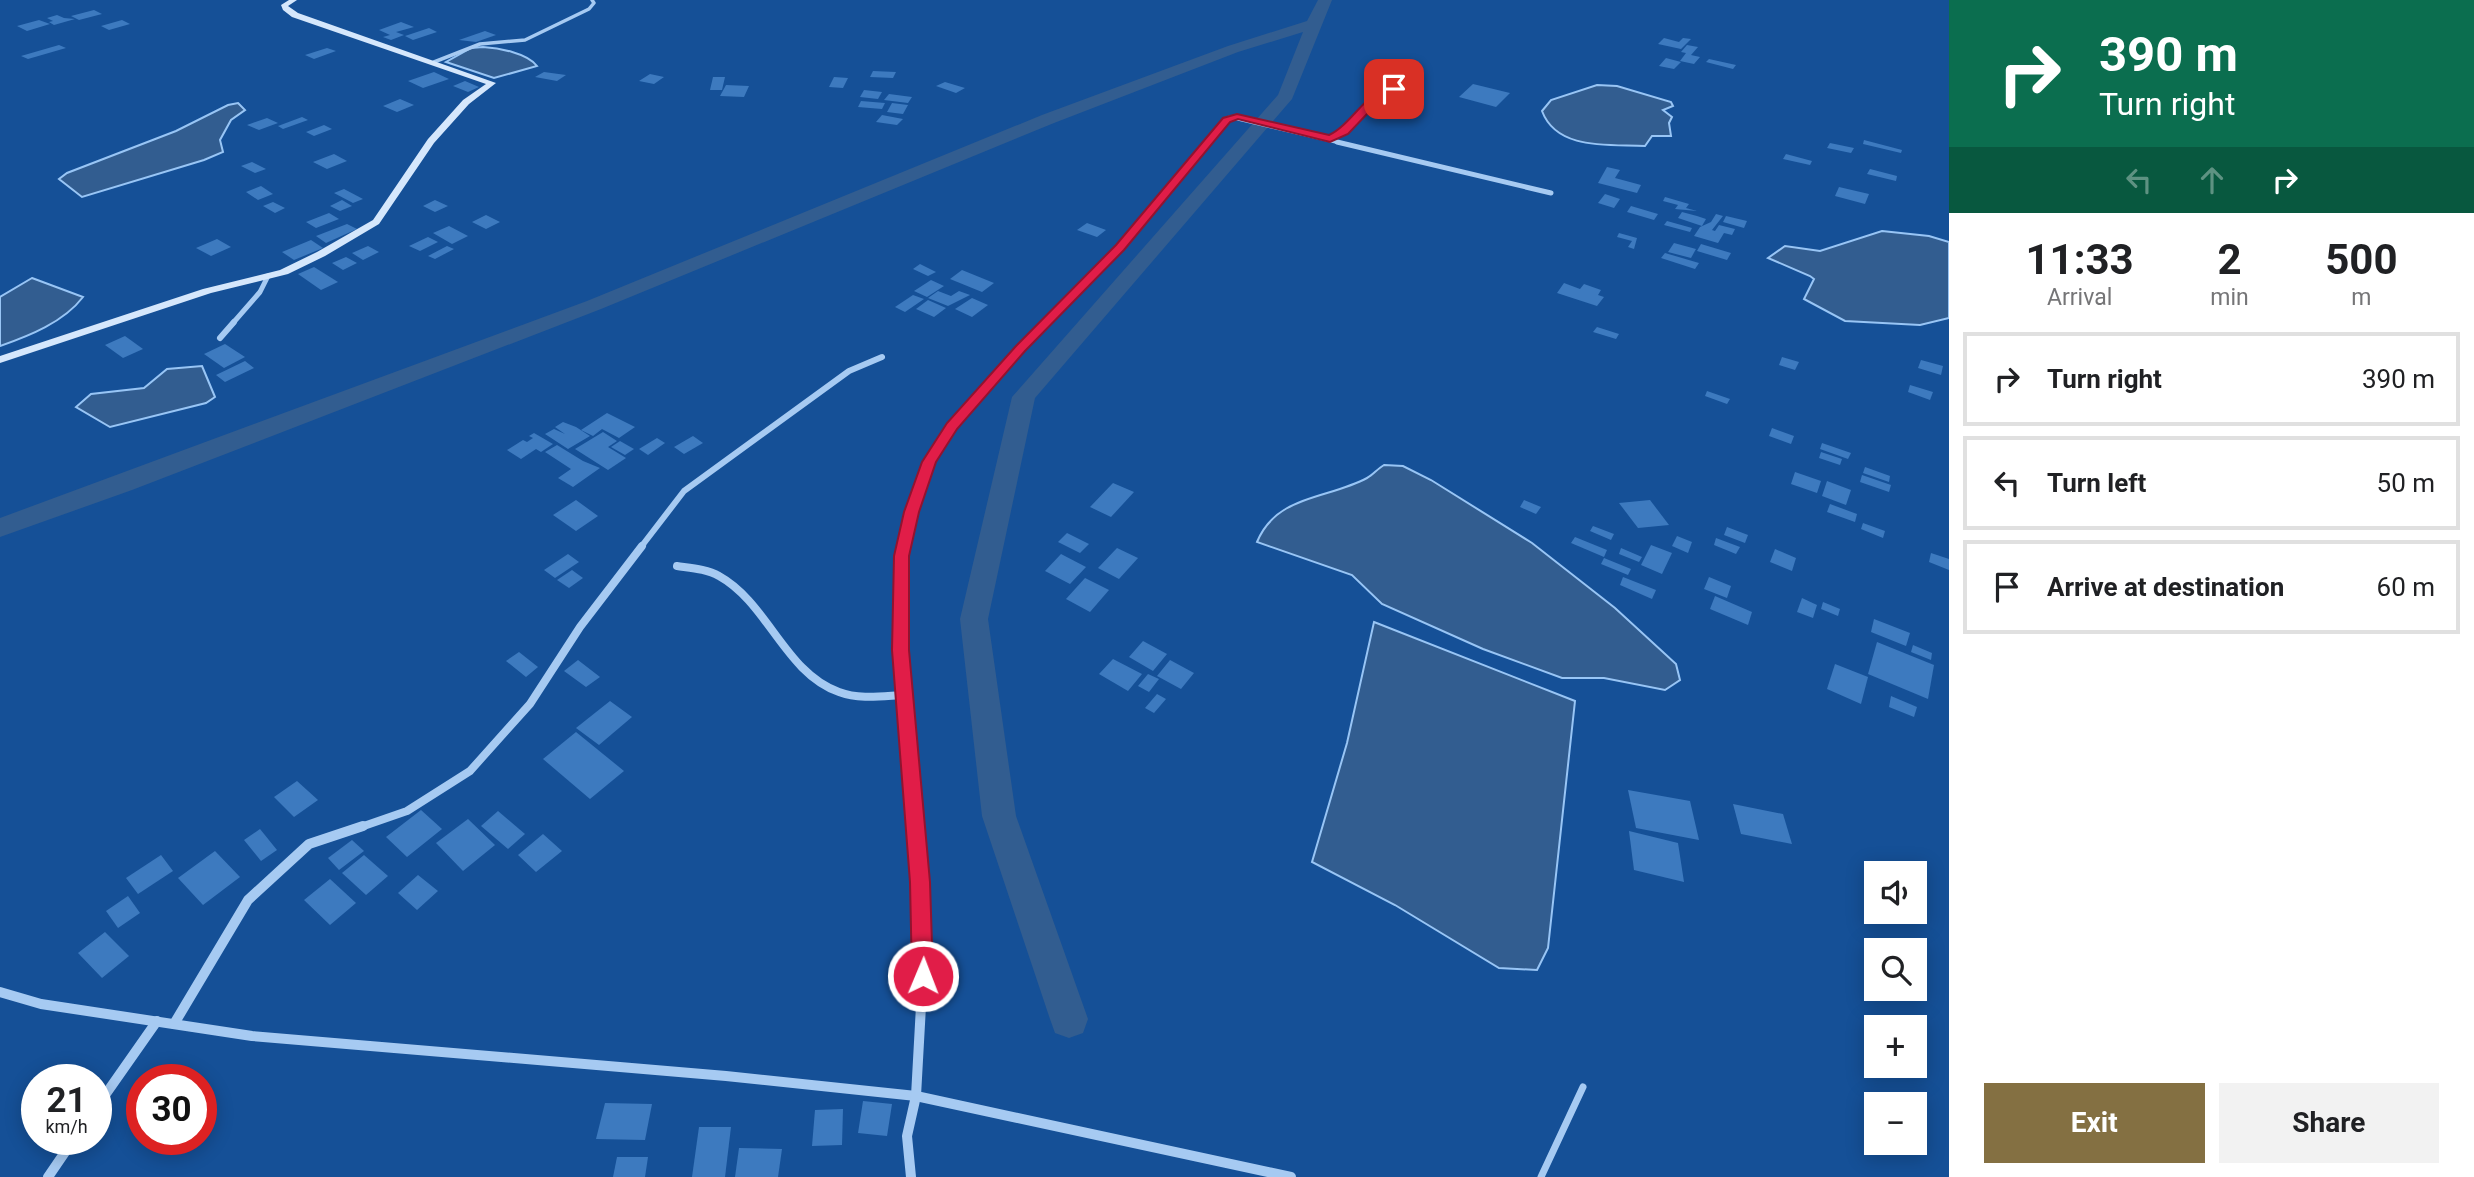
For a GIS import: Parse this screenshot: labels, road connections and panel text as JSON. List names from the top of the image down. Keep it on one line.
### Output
{"page":{"turn":["390 m","Turn right"],"eta":["11:33","Arrival","2","min","500","m"],"list":[{"name":"Turn right","value":"390 m"},{"name":"Turn left","value":"50 m"},{"name":"Arrive at destination","value":"60 m"}],"map_buttons":["+","−"],"speed":"21 km/h","limit":"30","buttons":["Exit","Share"]}}
